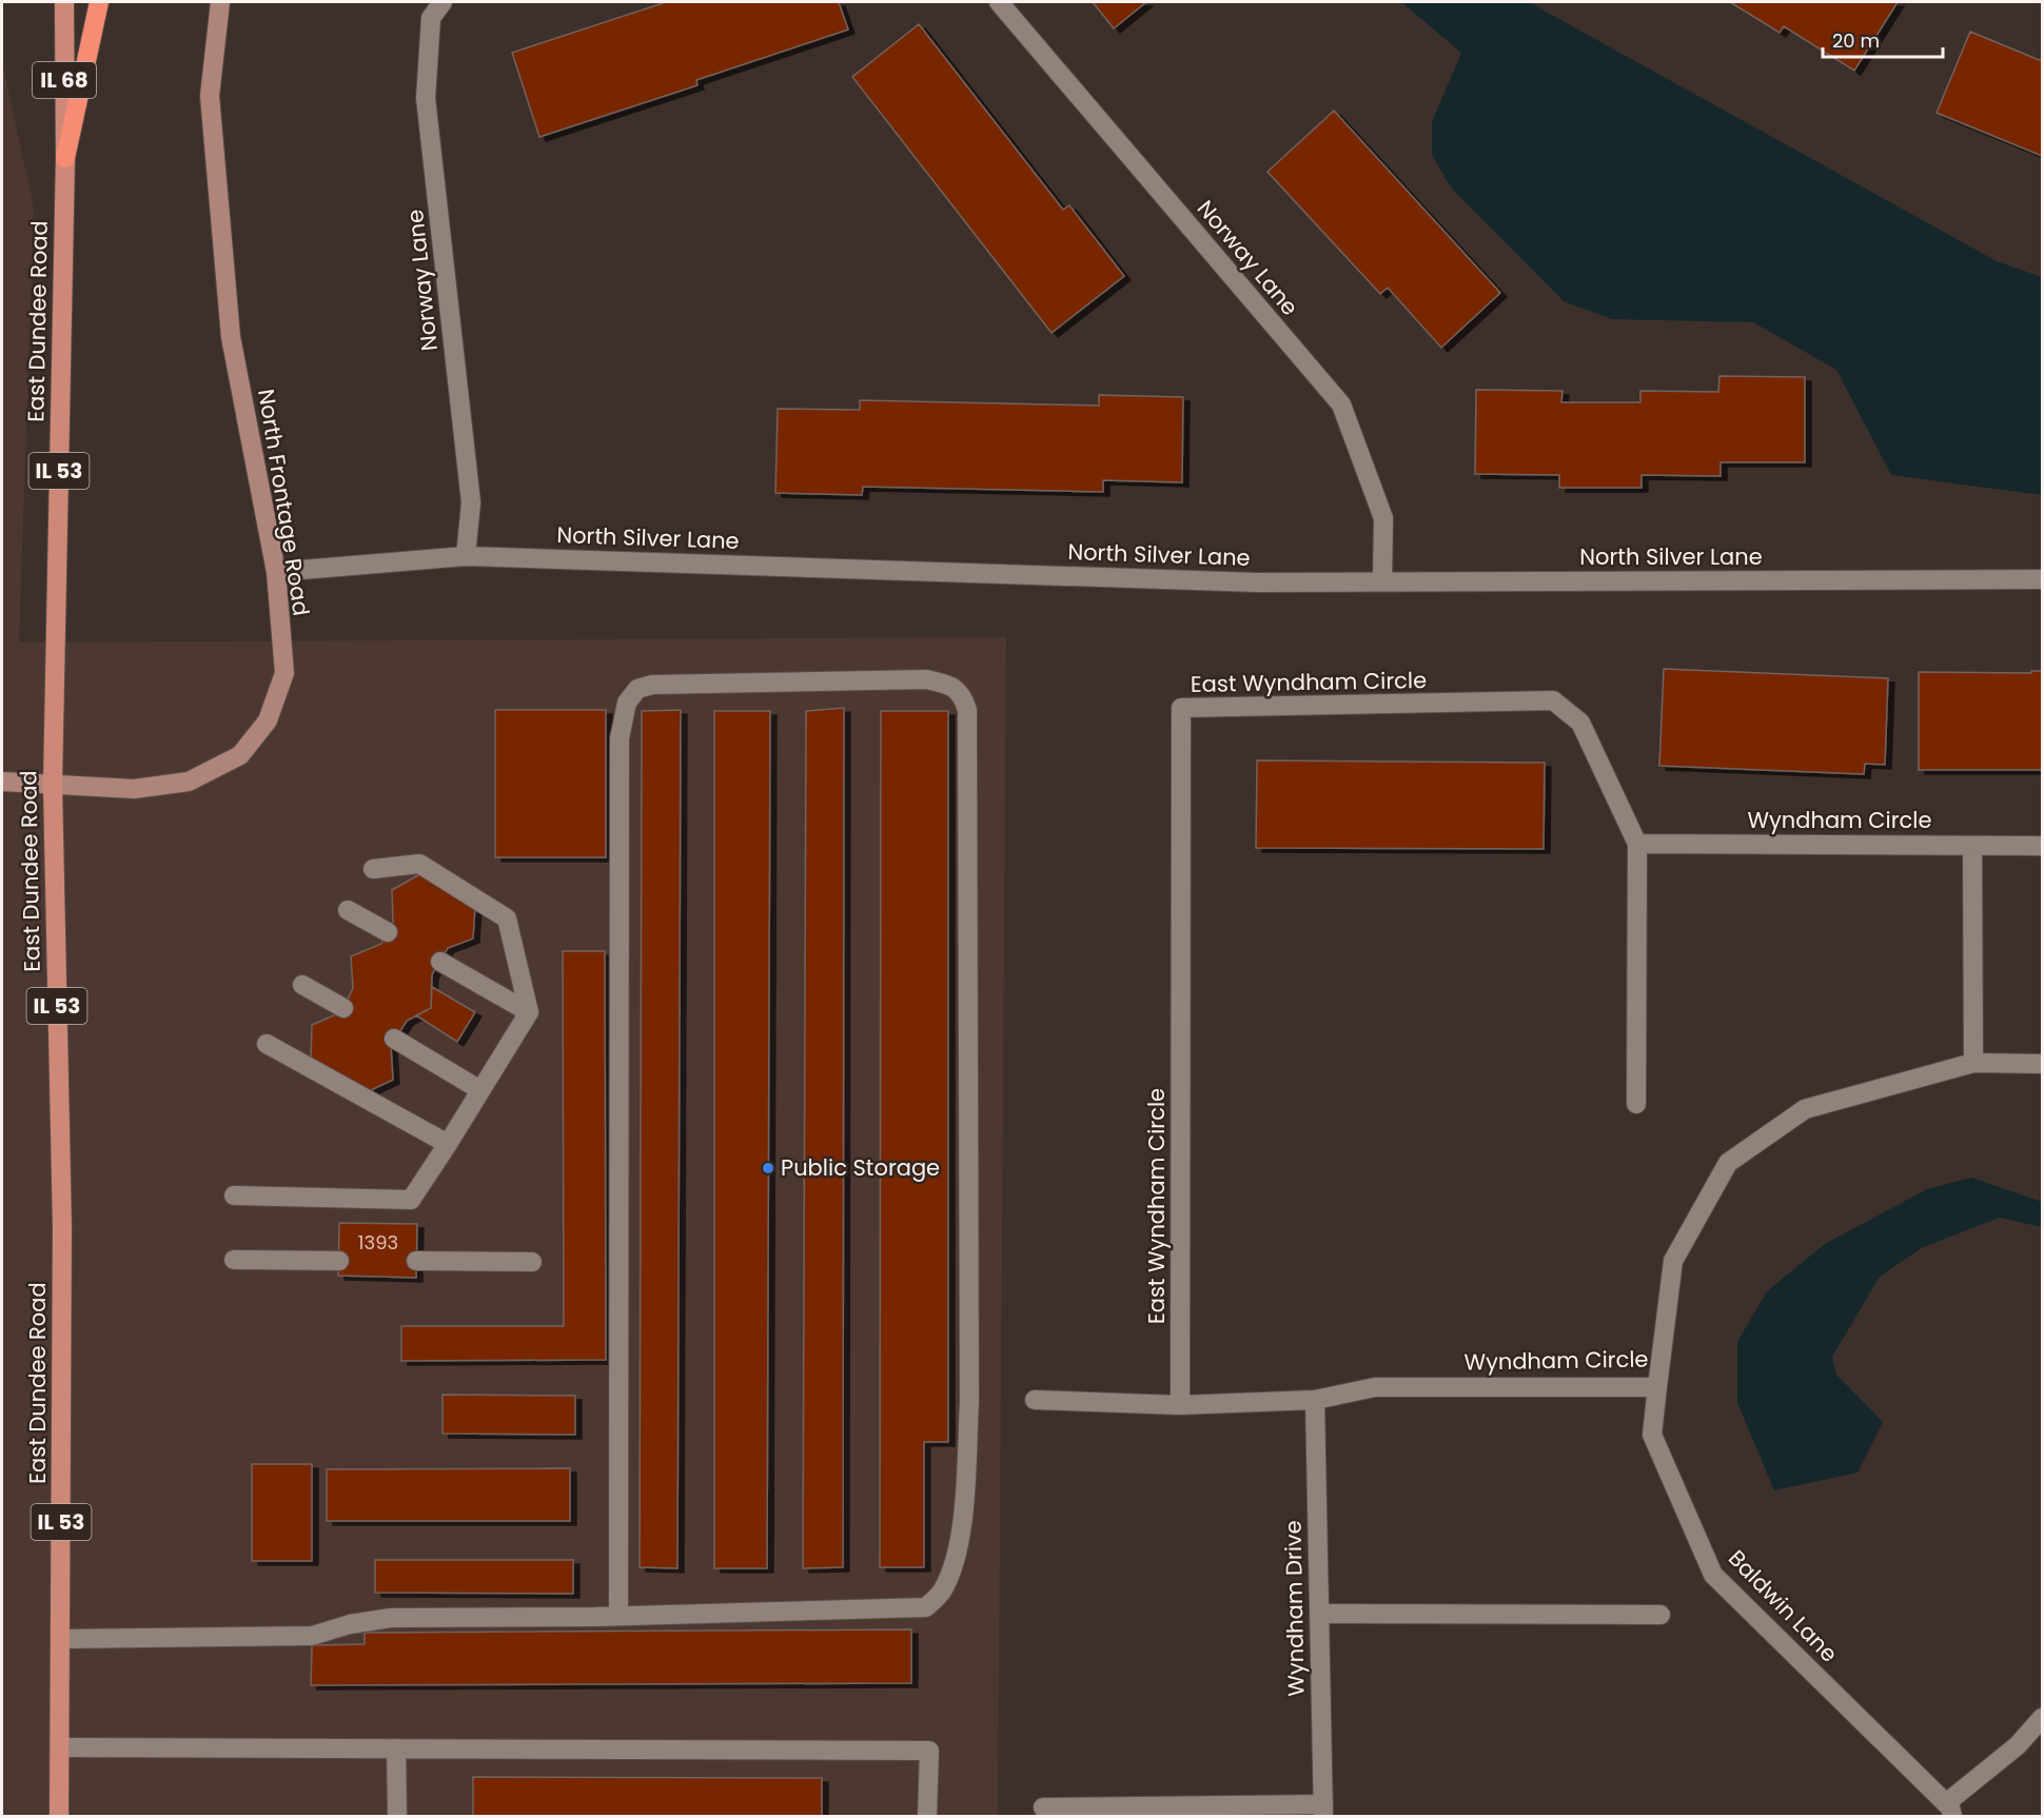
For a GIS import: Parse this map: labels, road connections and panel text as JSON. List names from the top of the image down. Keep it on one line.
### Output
{"streets":{"highway":["IL 53"],"main road":["IL 68","East Dundee Road"],"street":["Norway Lane","North Frontage Road","North Silver Lane","East Wyndham Circle","Wyndham Circle","Baldwin Lane","Wyndham Drive"]},"crossings":[["Norway Lane","North Silver Lane"],["East Dundee Road","IL 53"],["East Dundee Road","North Frontage Road"],["North Frontage Road","North Silver Lane"],["East Wyndham Circle","Wyndham Circle"],["Wyndham Circle","Baldwin Lane"],["Wyndham Circle","Wyndham Drive"]],"places":["Public Storage"],"house_numbers":["1393"],"scale_bar":"20 m"}
